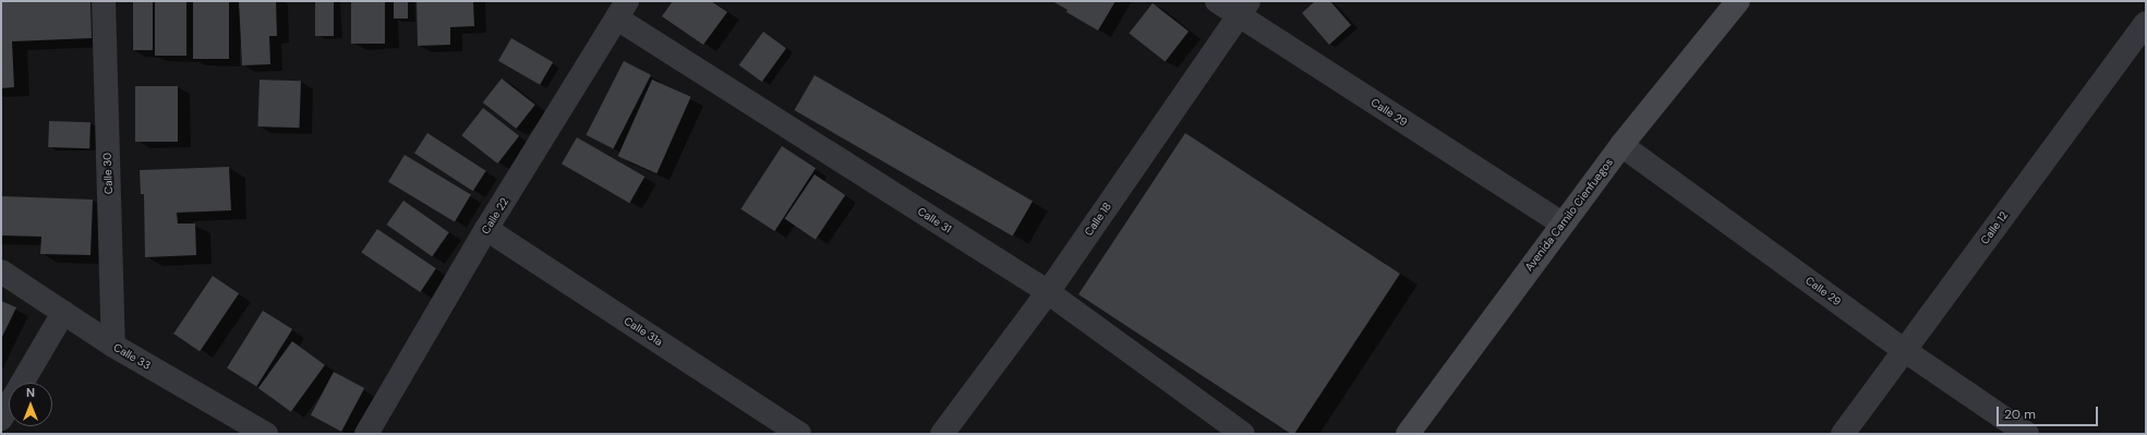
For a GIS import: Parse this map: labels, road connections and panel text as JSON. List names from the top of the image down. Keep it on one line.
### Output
{"streets":{"main road":["Avenida Camilo Cienfuegos"],"street":["Calle 29","Calle 30","Calle 22","Calle 18","Calle 31","Calle 12","Calle 31a","Calle 33"]},"crossings":[["Calle 29","Avenida Camilo Cienfuegos"],["Calle 29","Calle 18"],["Calle 29","Calle 12"],["Calle 30","Calle 33"],["Calle 22","Calle 31"],["Calle 22","Calle 31a"],["Calle 18","Calle 31"]],"scale_bar":"20 m","north":"top"}
